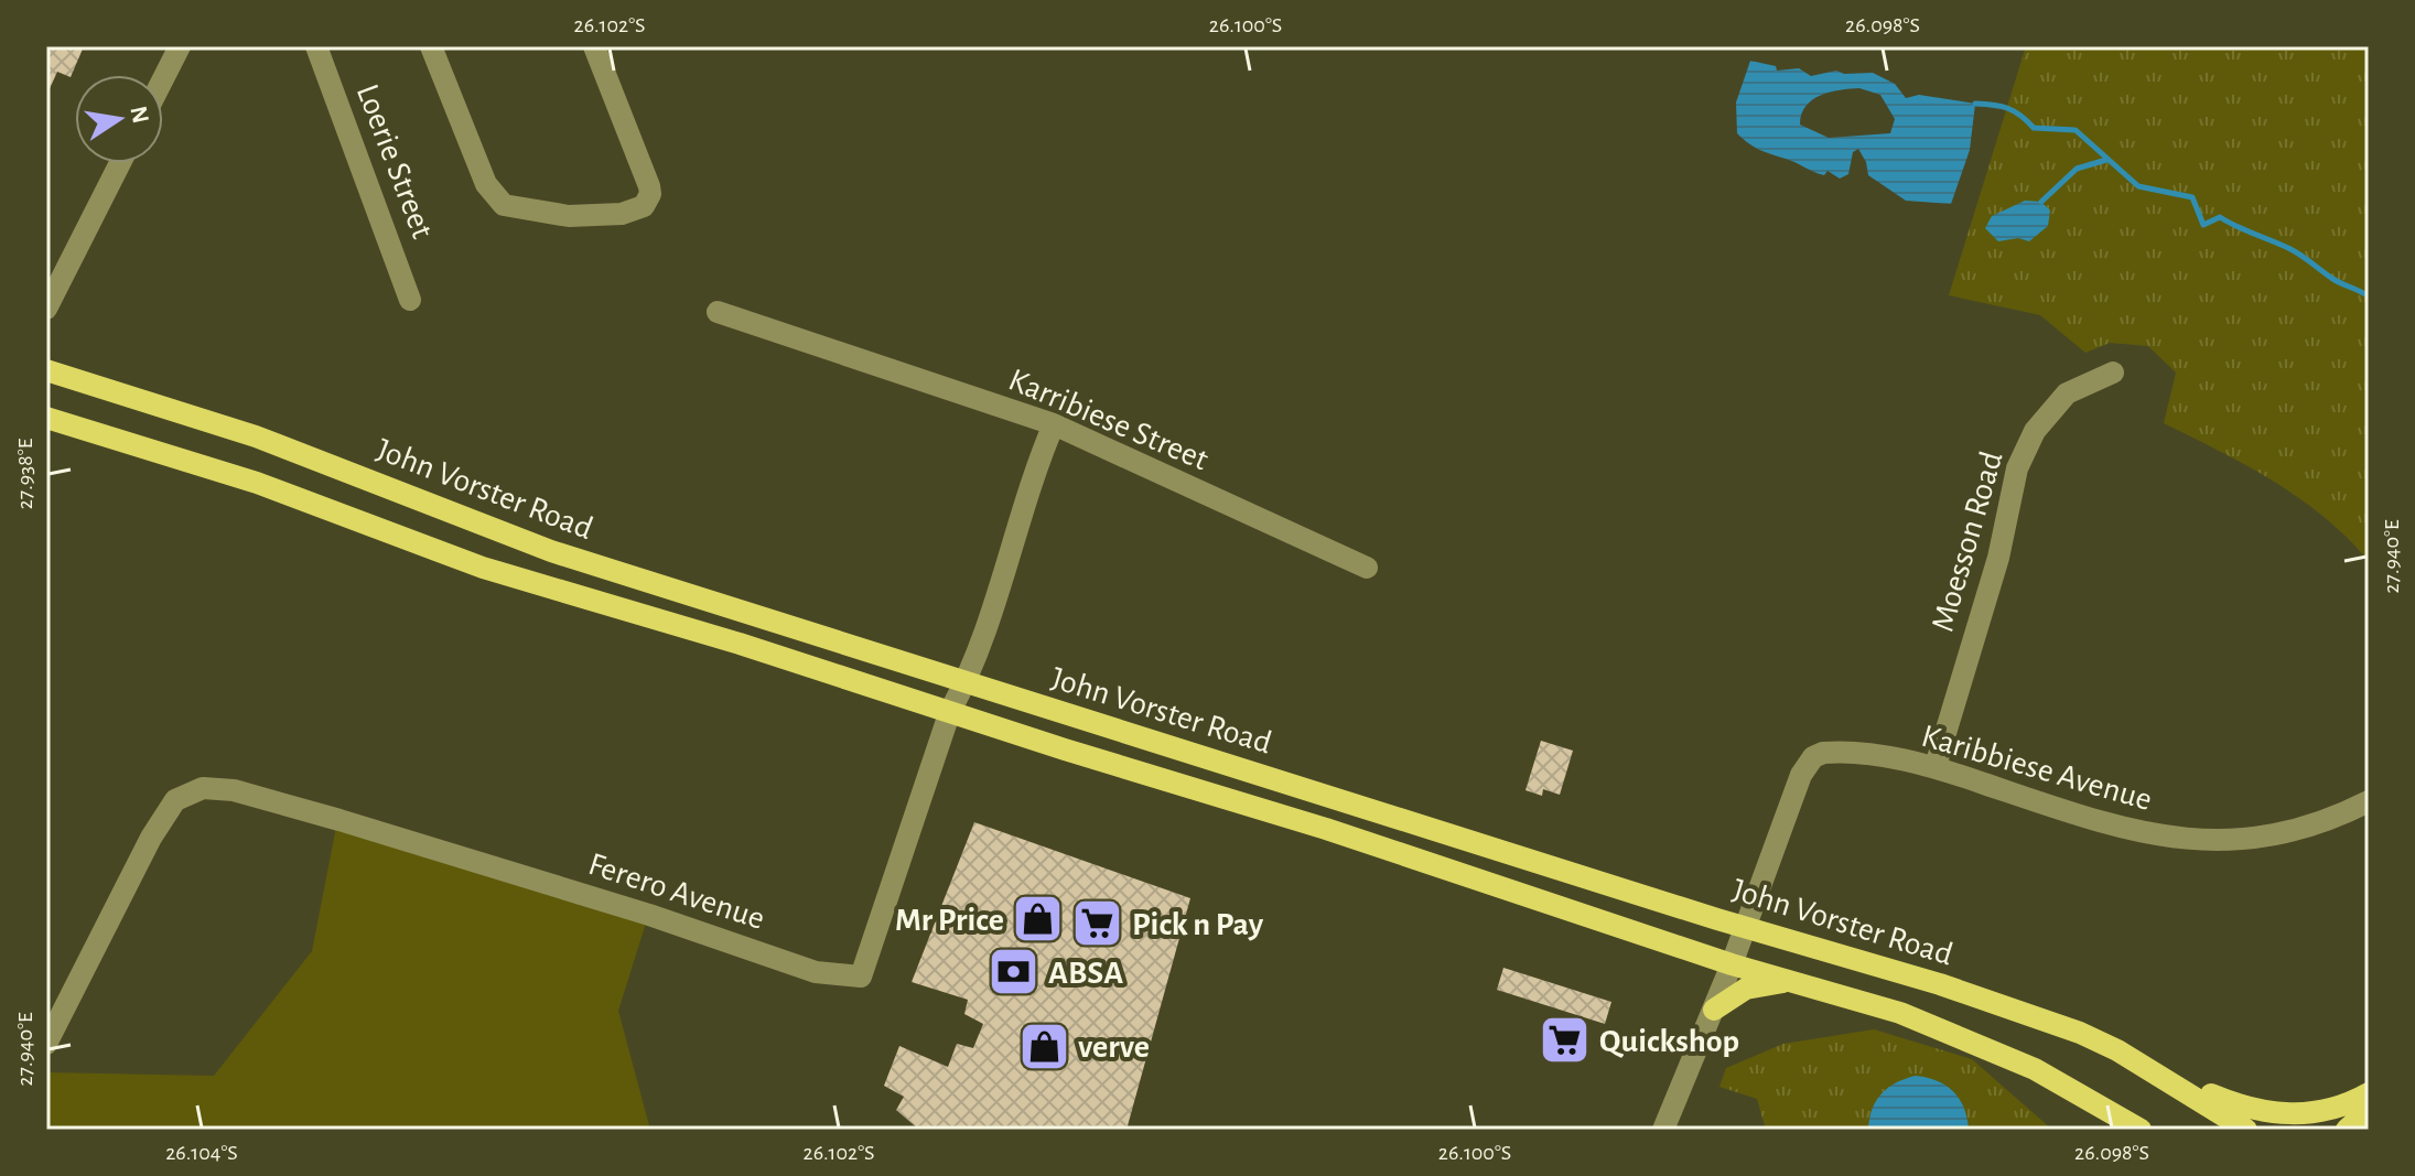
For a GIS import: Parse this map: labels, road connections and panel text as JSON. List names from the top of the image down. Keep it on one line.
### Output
{"streets":{"main road":["John Vorster Road"],"street":["Loerie Street","Karribiese Street","Moesson Road","Karibbiese Avenue","Ferero Avenue"]},"crossings":[["Karribiese Street","Ferero Avenue"],["John Vorster Road","Karibbiese Avenue"],["John Vorster Road","Ferero Avenue"],["Moesson Road","Karibbiese Avenue"]],"places":{"shop":["Mr Price","verve"],"supermarket":["Pick n Pay","Quickshop"],"bank":["ABSA"]},"north":"right","coordinates":["26.102°S","26.100°S","26.098°S","27.938°E","27.940°E","26.104°S"]}
